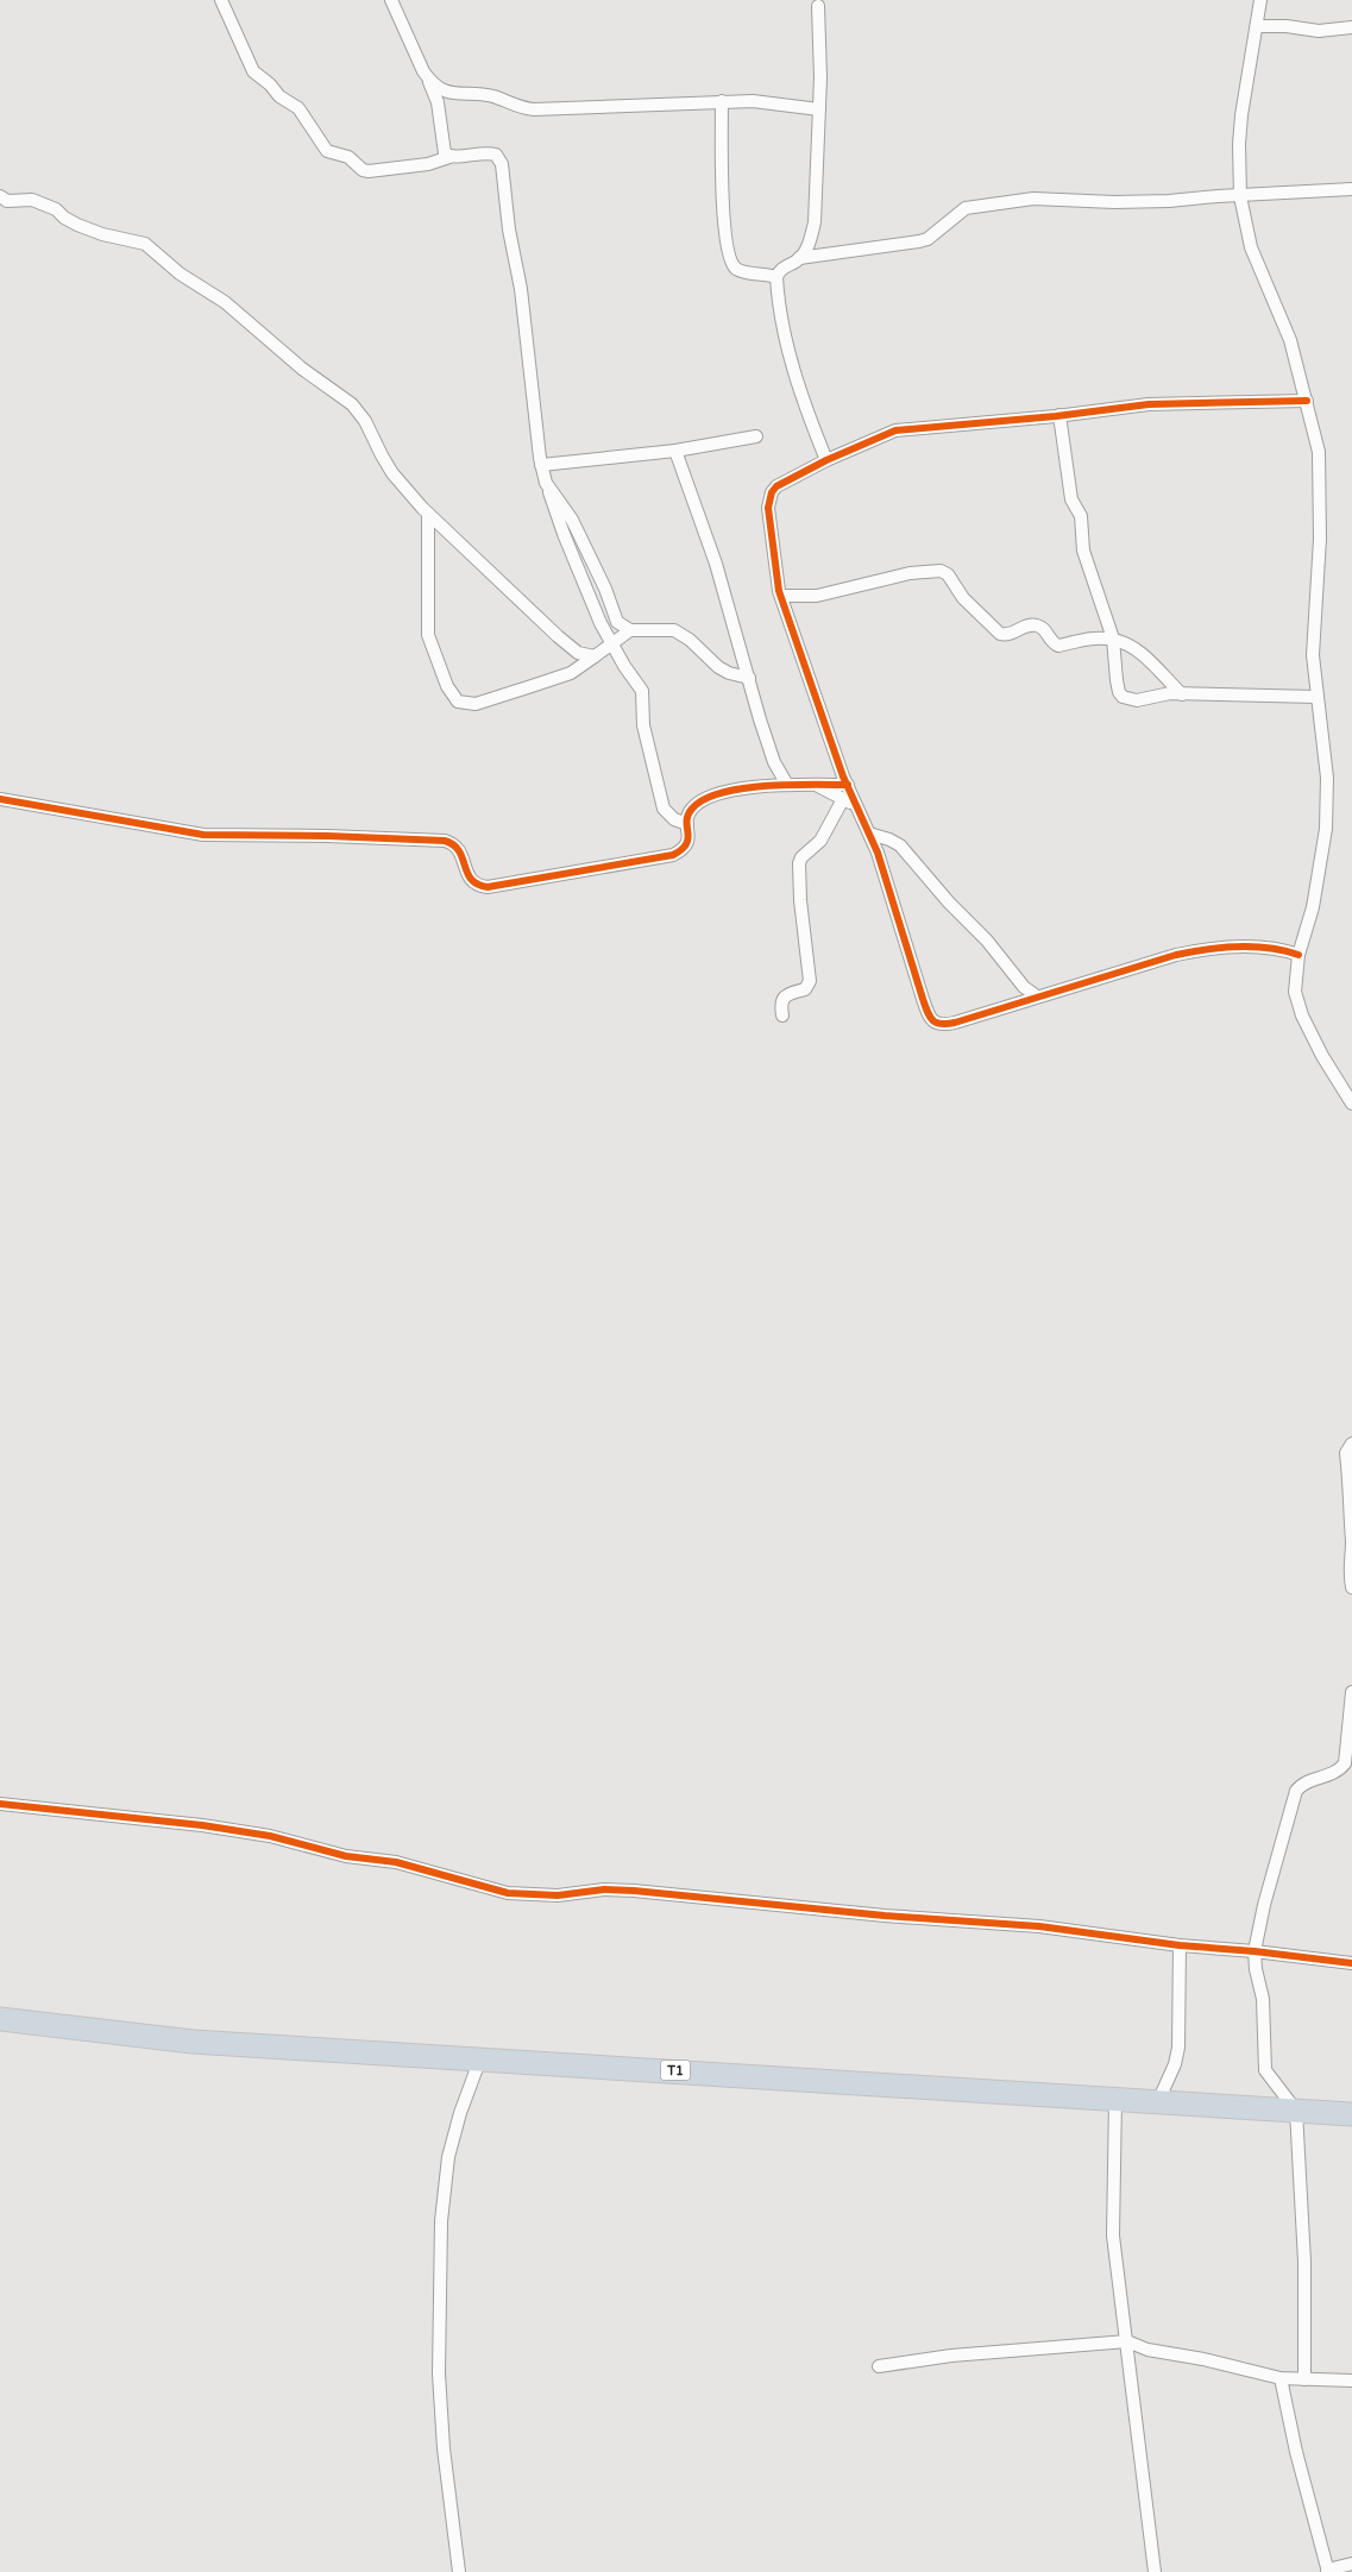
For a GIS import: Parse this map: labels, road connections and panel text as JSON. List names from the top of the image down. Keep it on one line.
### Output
{"streets":{"highway":["T1"]}}
